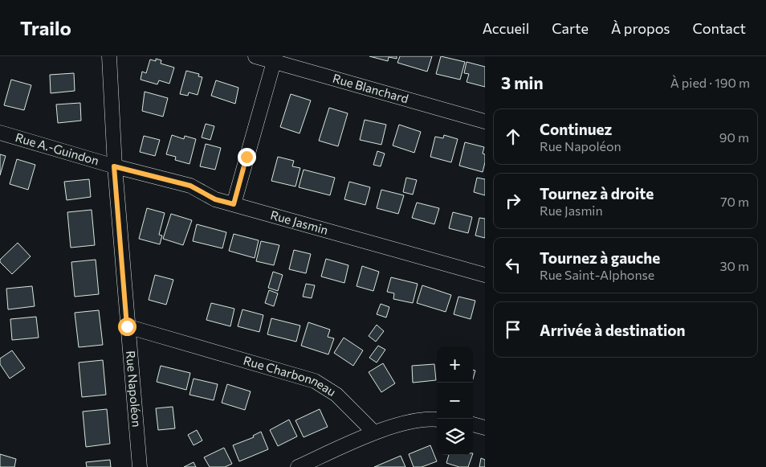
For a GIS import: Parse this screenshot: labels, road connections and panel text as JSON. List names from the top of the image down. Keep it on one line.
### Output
{"streets":{"street":["Rue Blanchard","Rue A.-Guindon","Rue Jasmin","Rue Charbonneau","Rue Napoléon"]},"crossings":[["Rue A.-Guindon","Rue Jasmin"],["Rue A.-Guindon","Rue Napoléon"],["Rue Jasmin","Rue Napoléon"],["Rue Charbonneau","Rue Napoléon"]],"page":{"header":"Trailo","nav":["Accueil","Carte","À propos","Contact"],"heading":["3 min","À pied · 190 m"],"list":[["Continuez","Rue Napoléon","90 m"],["Tournez à droite","Rue Jasmin","70 m"],["Tournez à gauche","Rue Saint-Alphonse","30 m"],"Arrivée à destination"],"map_buttons":["+","−"]}}
